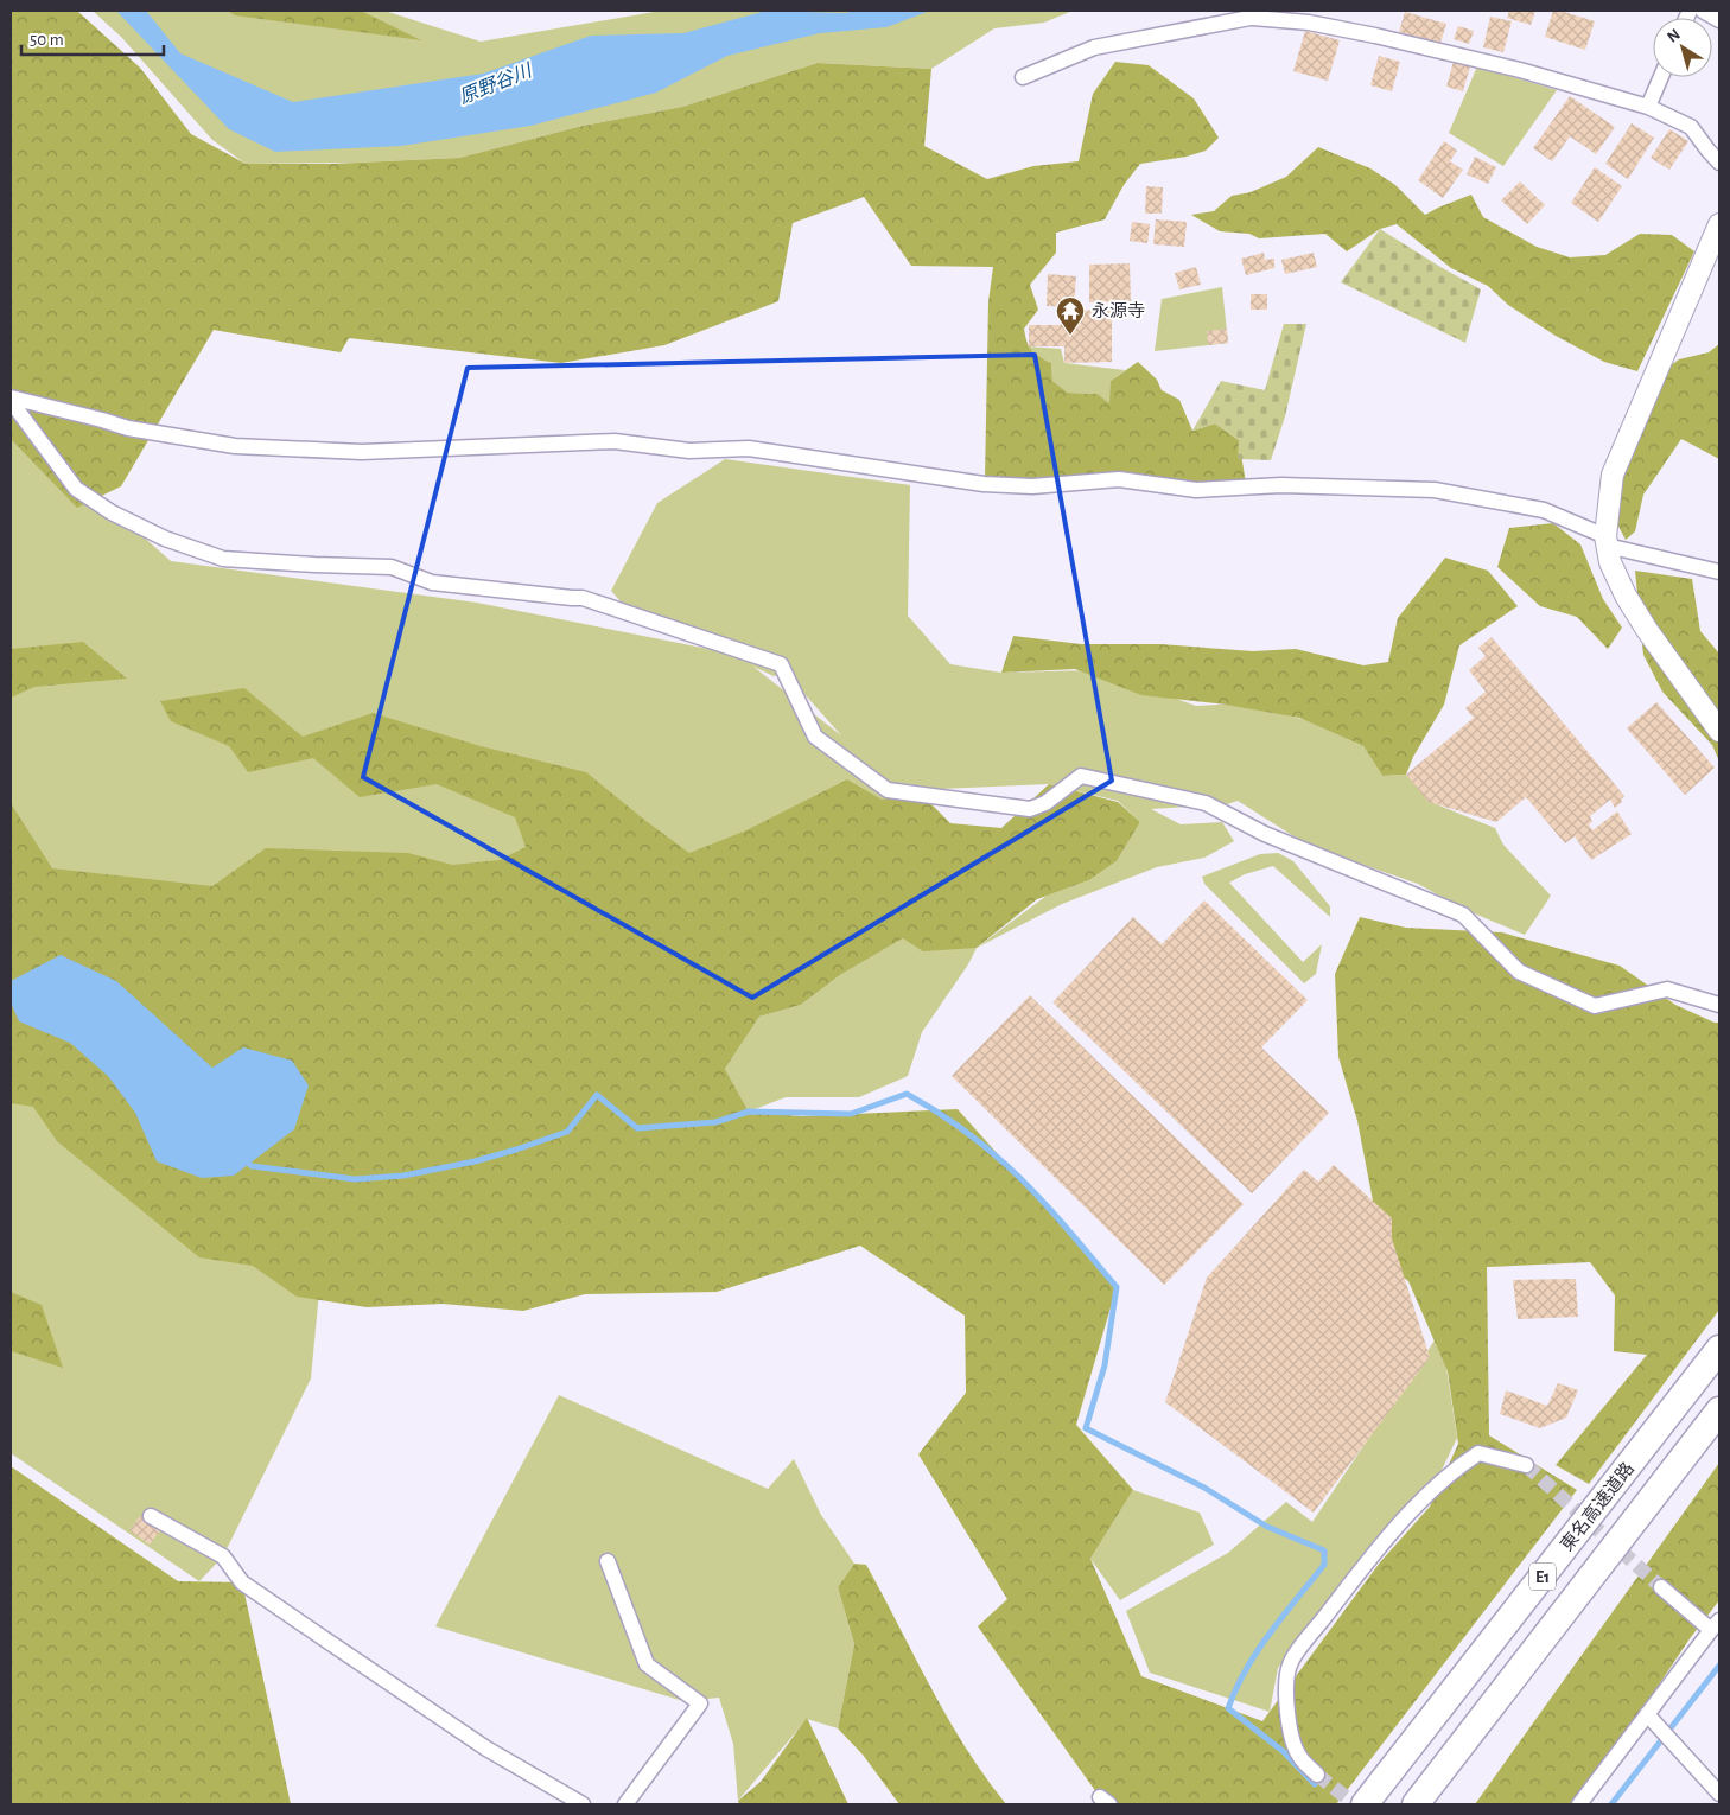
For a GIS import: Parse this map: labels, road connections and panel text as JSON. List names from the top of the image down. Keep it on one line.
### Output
{"streets":{"highway":["東名高速道路","E1"]},"water":["原野谷川"],"places":{"temple":["永源寺"]},"scale_bar":"50 m","north":"top left"}
